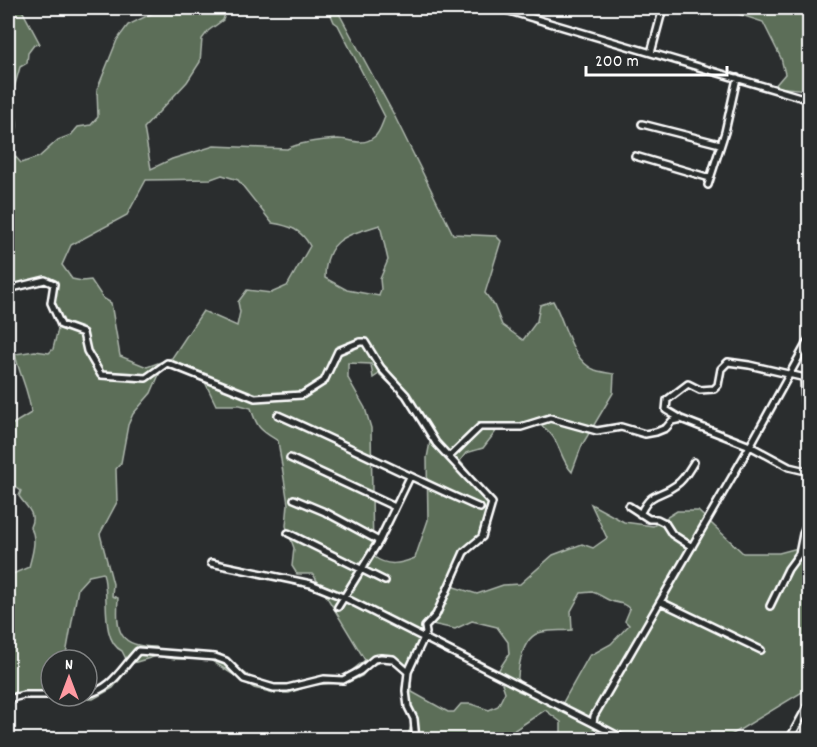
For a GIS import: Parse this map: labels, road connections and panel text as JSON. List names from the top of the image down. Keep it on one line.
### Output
{"scale_bar":"200 m","north":"top"}
